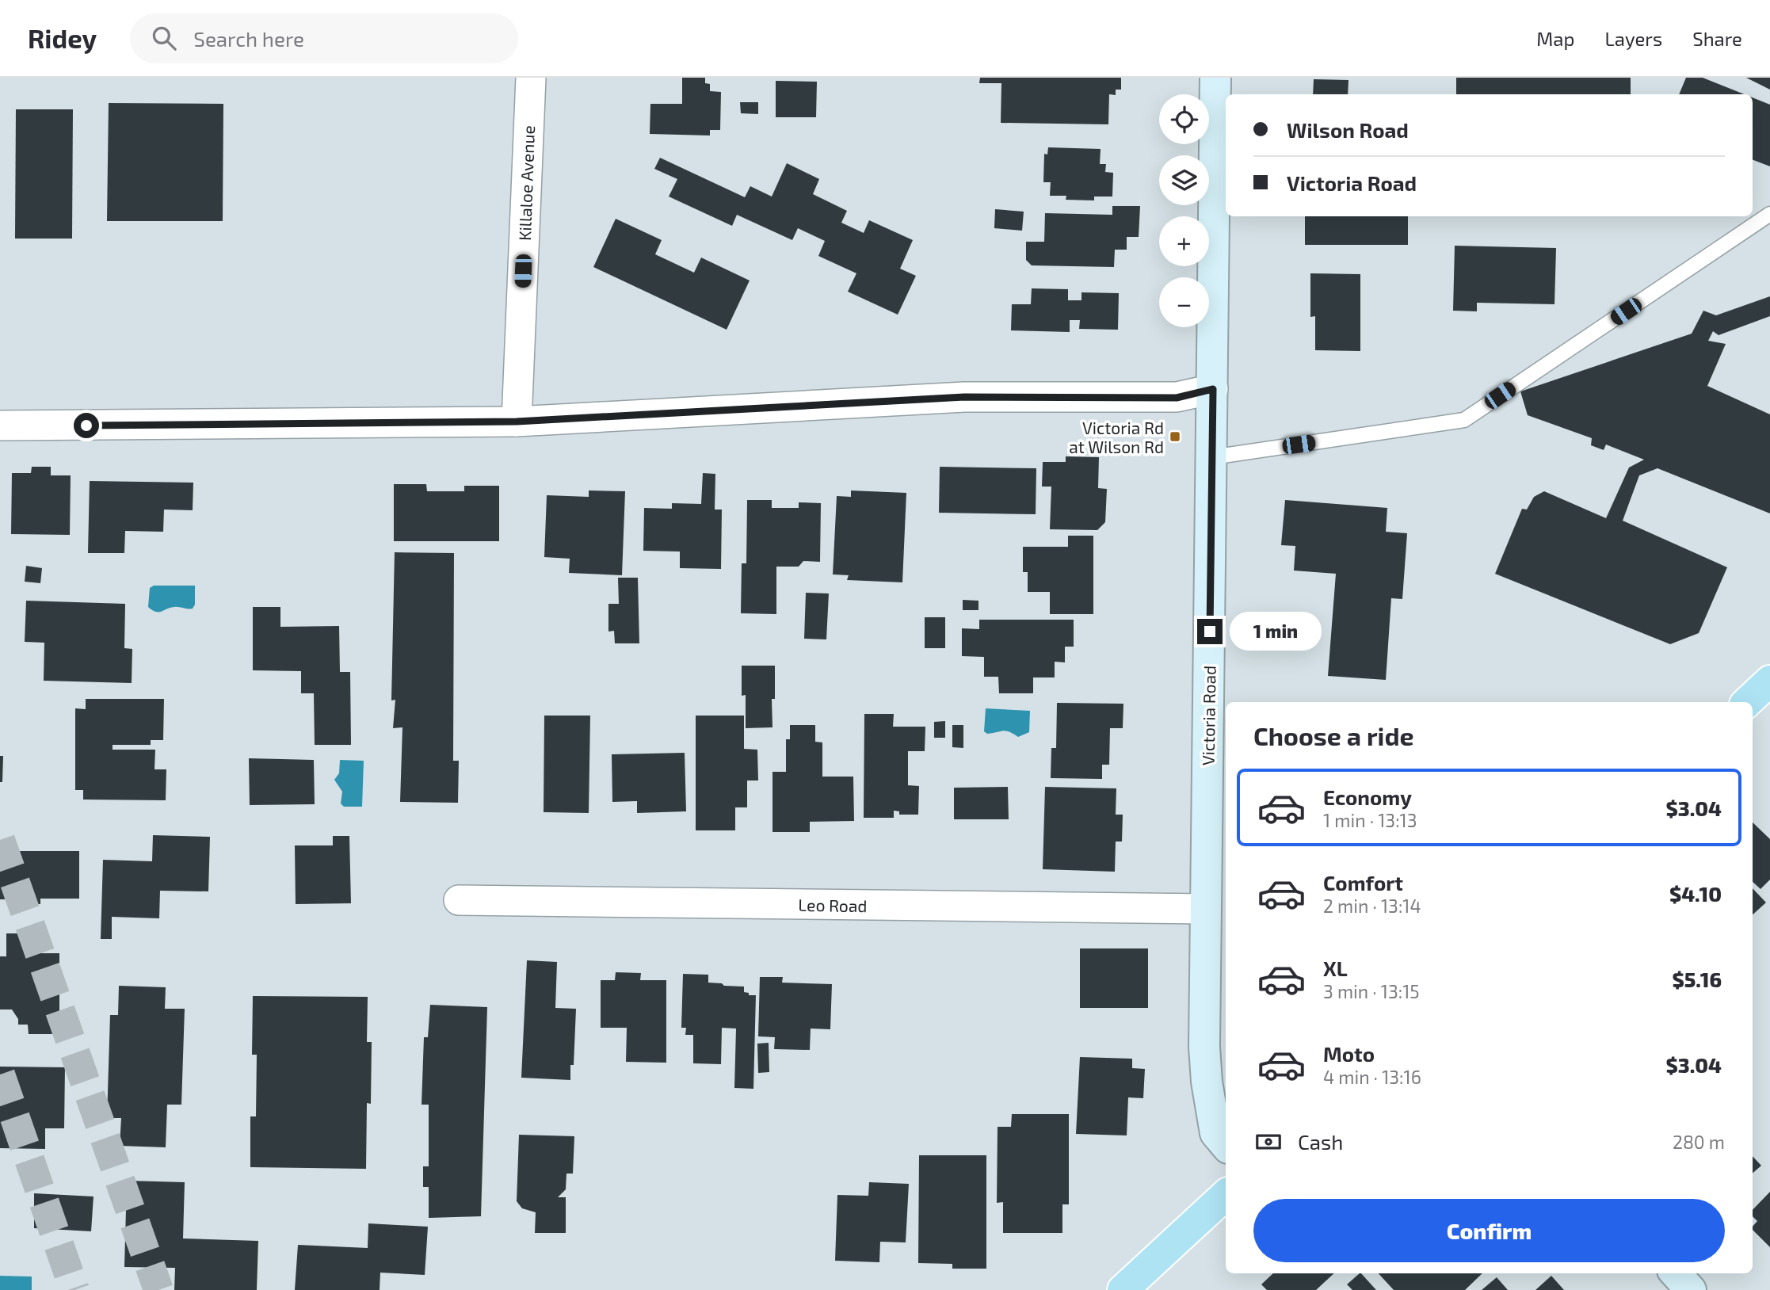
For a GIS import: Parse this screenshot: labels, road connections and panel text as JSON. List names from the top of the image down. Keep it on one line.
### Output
{"streets":{"street":["Killaloe Avenue","Victoria Road","Leo Road"]},"crossings":[["Victoria Road","Leo Road"]],"places":{"transit":["Victoria Rd at Wilson Rd"]},"page":{"header":"Ridey","search":"Search here","nav":["Map","Layers","Share"],"map_buttons":["+","−"],"banner":["Wilson Road","Victoria Road"],"bubble":"1 min","heading":"Choose a ride","list":[{"name":"Economy","note":"1 min · 13:13","value":"$3.04"},{"name":"Comfort","note":"2 min · 13:14","value":"$4.10"},{"name":"XL","note":"3 min · 13:15","value":"$5.16"},{"name":"Moto","note":"4 min · 13:16","value":"$3.04"}],"pay":["Cash","280 m"],"buttons":"Confirm"}}
